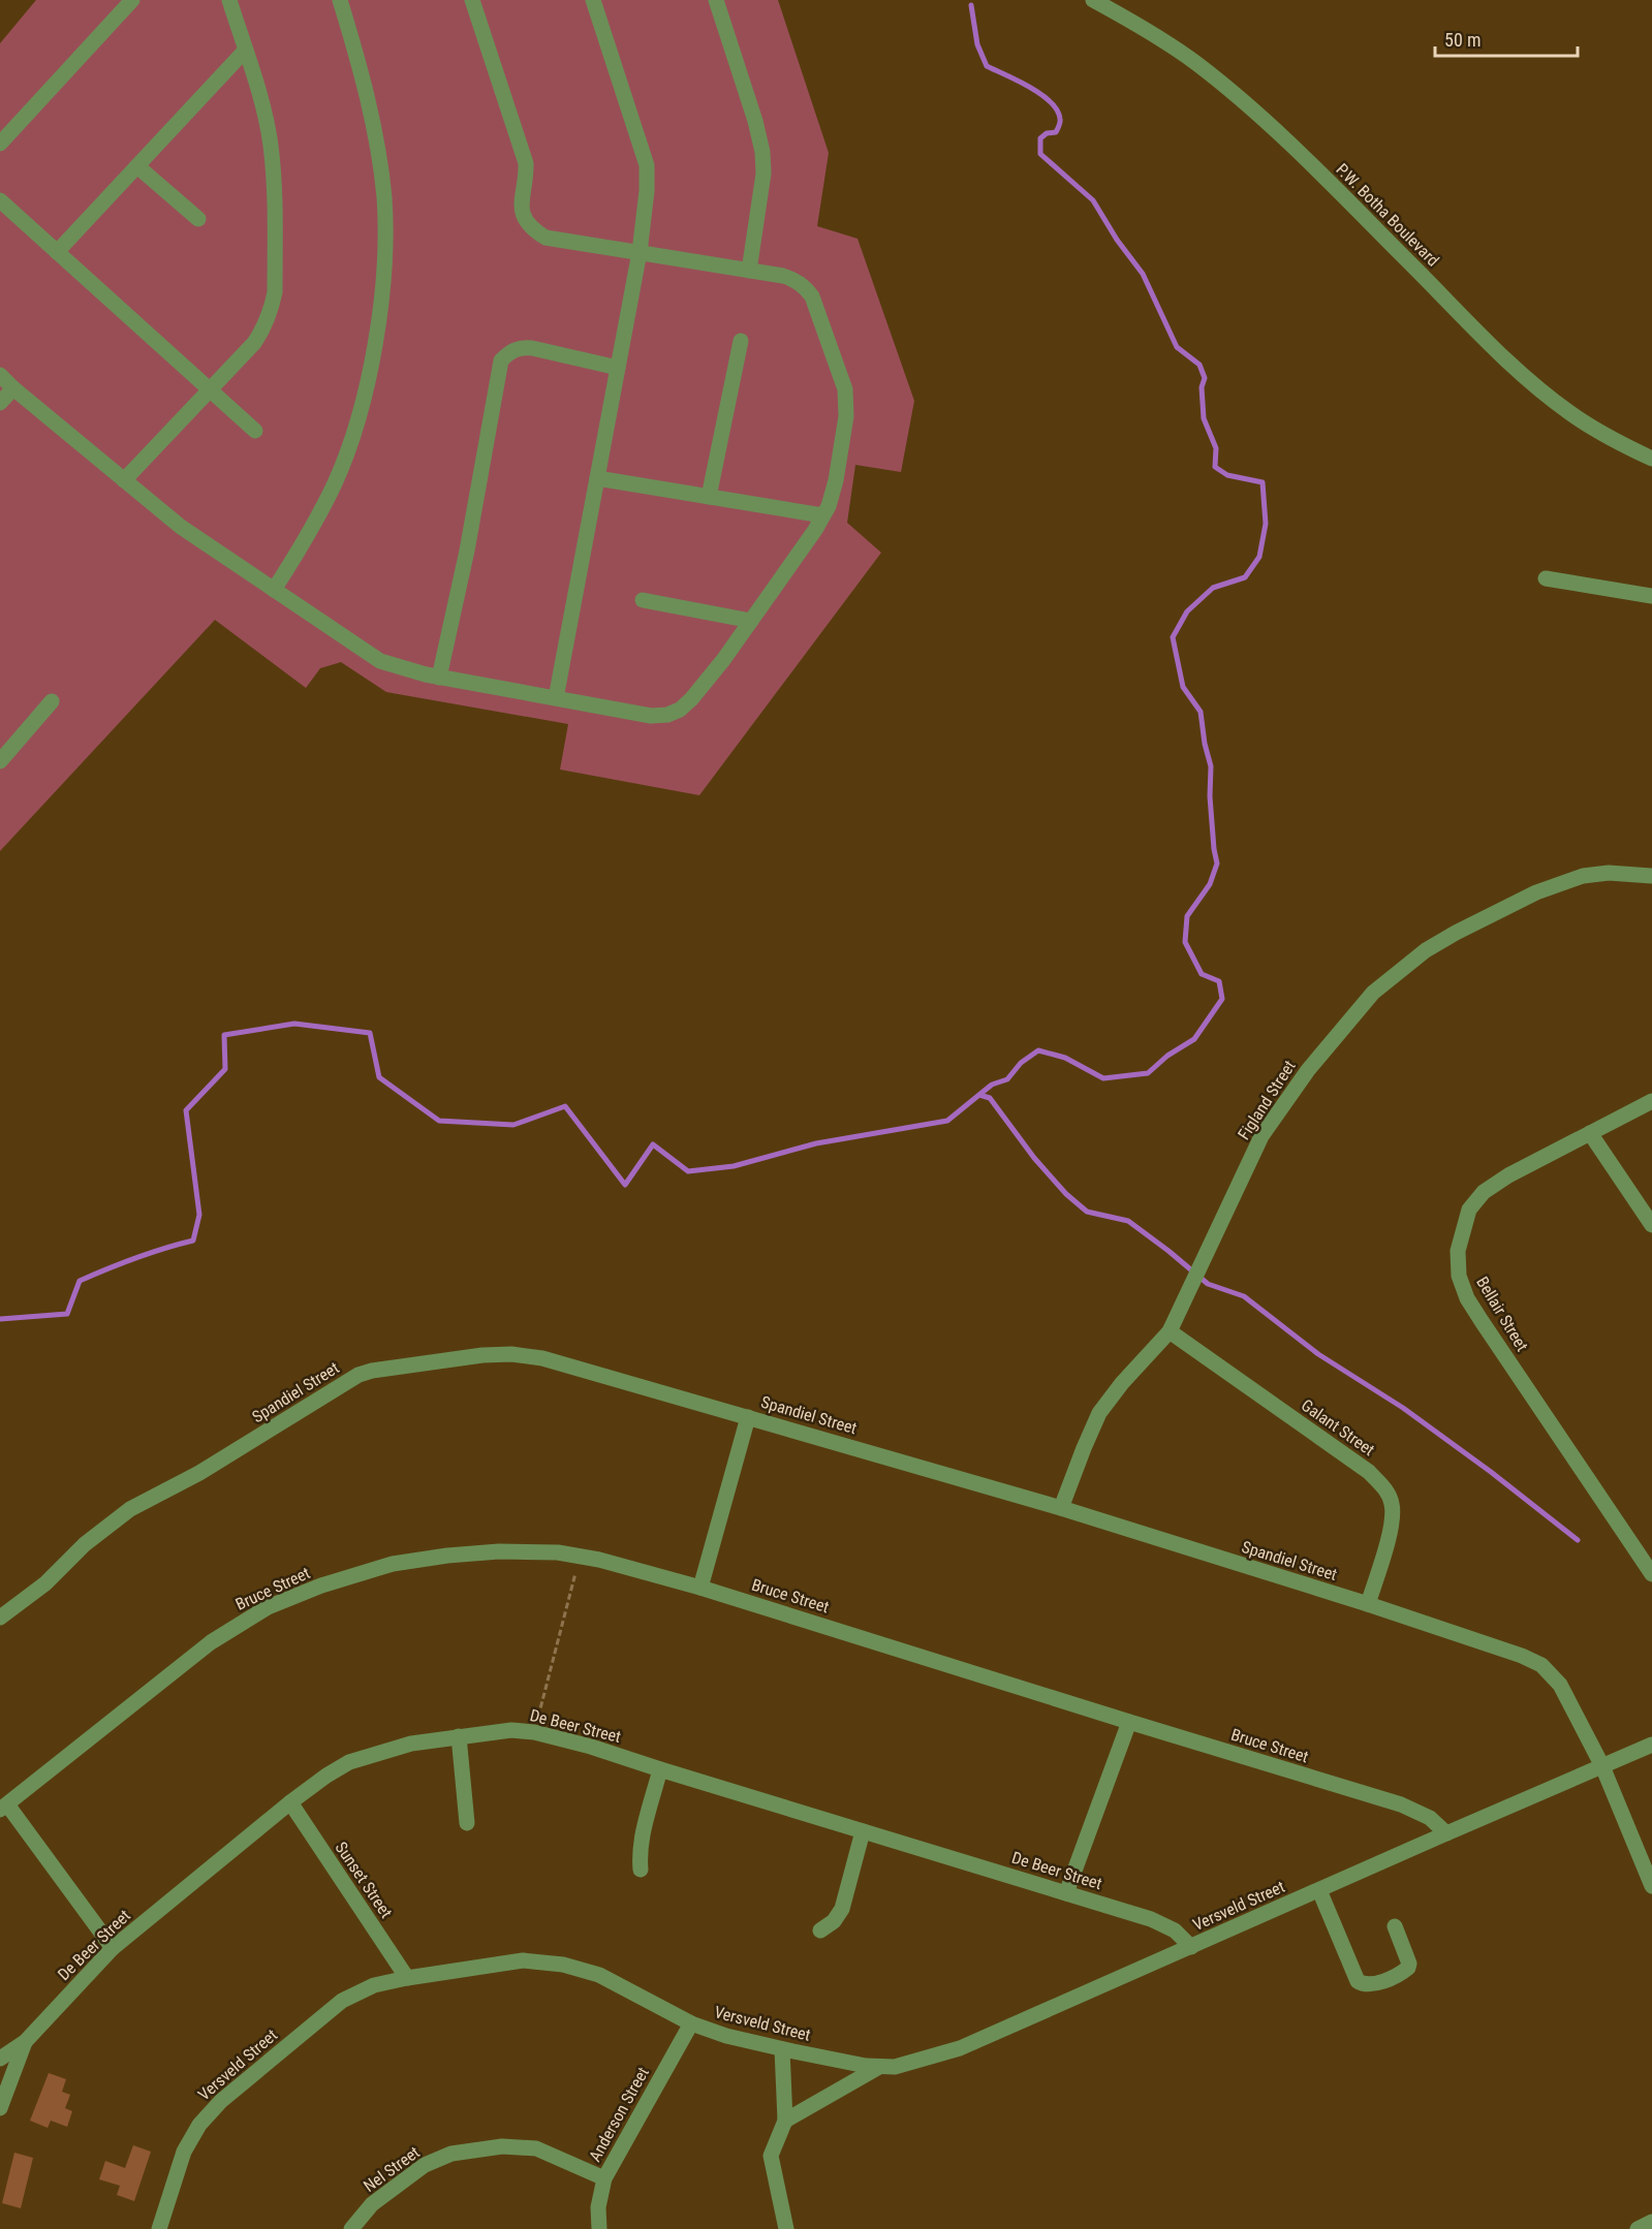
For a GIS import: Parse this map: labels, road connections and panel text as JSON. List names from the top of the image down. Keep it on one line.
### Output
{"streets":{"street":["P.W. Botha Boulevard","Figland Street","Bellair Street","Spandiel Street","Galant Street","Bruce Street","De Beer Street","Sunset Street","Versveld Street","Anderson Street","Nel Street"]},"crossings":[["Figland Street","Spandiel Street"],["Figland Street","Galant Street"],["Spandiel Street","Galant Street"],["Bruce Street","Versveld Street"],["De Beer Street","Sunset Street"],["De Beer Street","Versveld Street"],["Sunset Street","Versveld Street"],["Versveld Street","Anderson Street"],["Anderson Street","Nel Street"]],"scale_bar":"50 m"}
